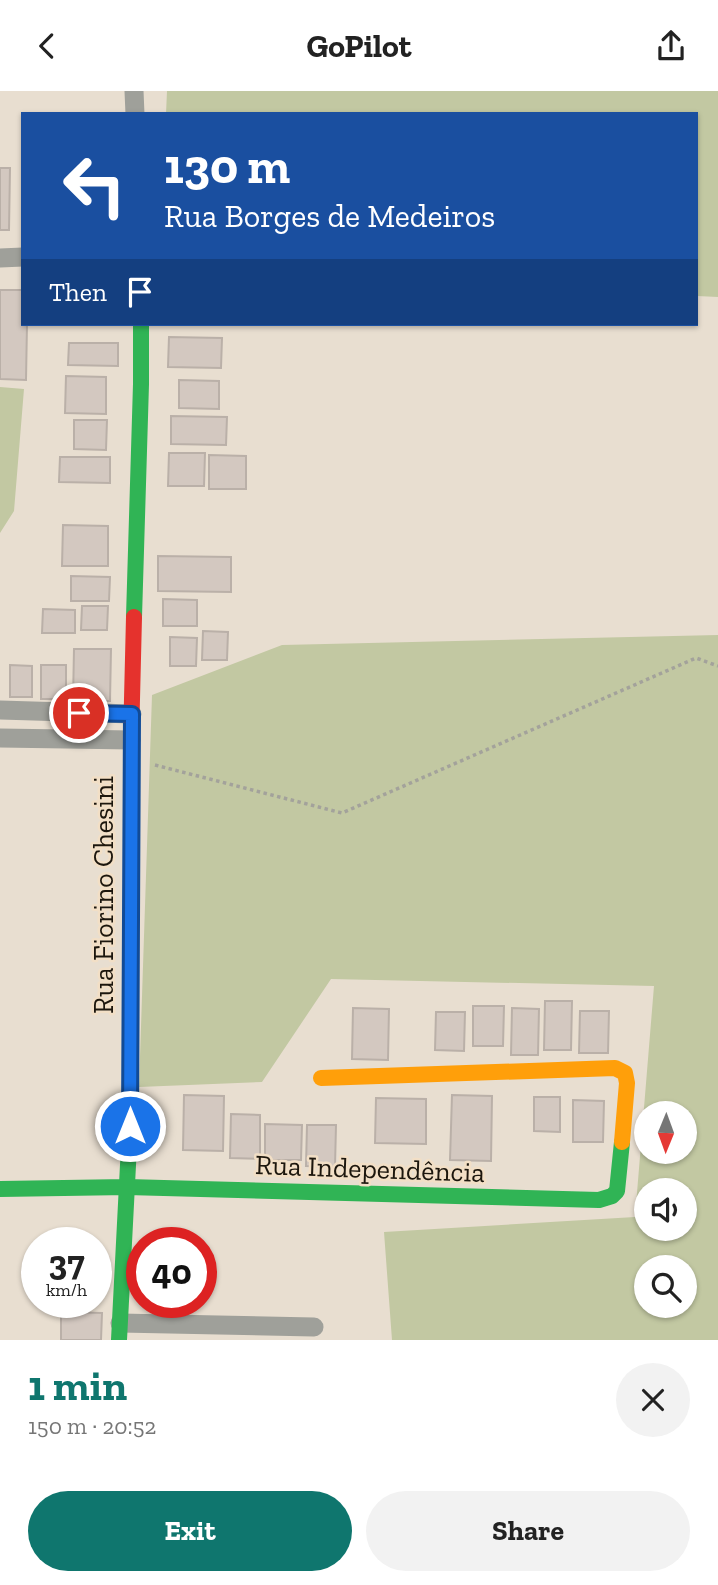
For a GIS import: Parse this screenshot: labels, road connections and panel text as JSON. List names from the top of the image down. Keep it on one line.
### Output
{"streets":{"street":["Rua Fiorino Chesini","Rua Independência"]},"crossings":[["Rua Fiorino Chesini","Rua Independência"]],"north":"bottom","page":{"header":"GoPilot","turn":["130 m","Rua Borges de Medeiros"],"then":"Then","speed":"37 km/h","limit":"40","heading":["1 min","150 m · 20:52"],"buttons":["Exit","Share"]}}
